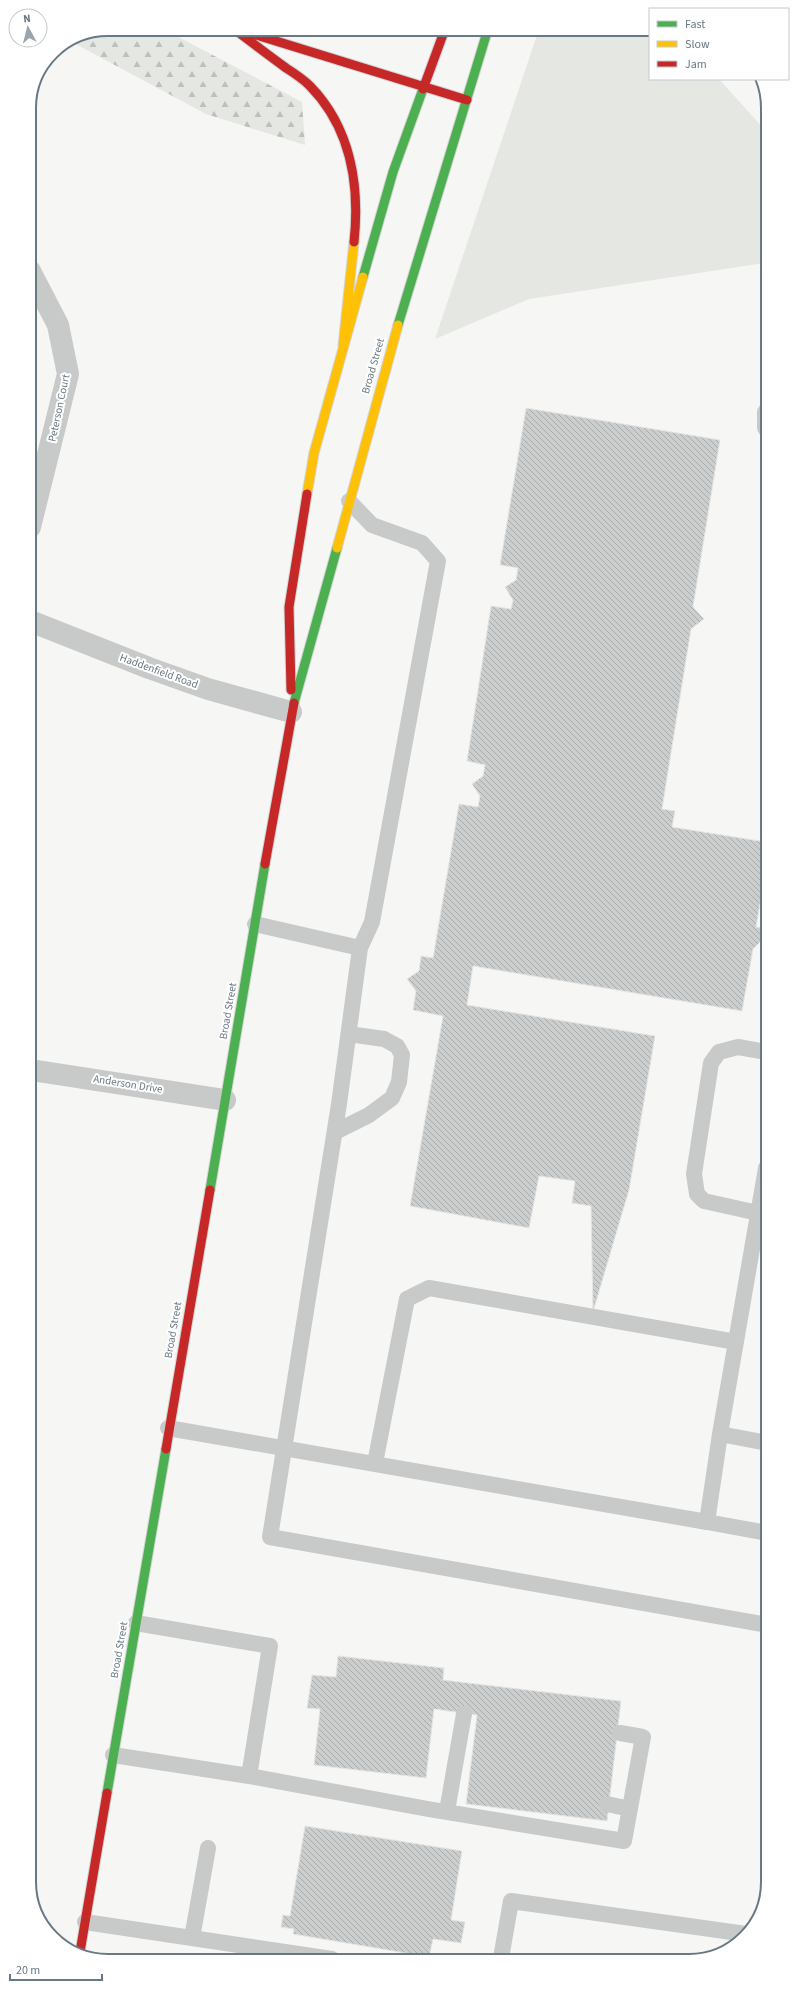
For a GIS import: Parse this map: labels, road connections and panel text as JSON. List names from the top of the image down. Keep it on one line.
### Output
{"streets":{"main road":["Broad Street"],"street":["Peterson Court","Haddenfield Road","Anderson Drive"]},"crossings":[["Broad Street","Haddenfield Road"],["Broad Street","Anderson Drive"]],"legend":["Fast","Slow","Jam"],"scale_bar":"20 m","north":"top"}
